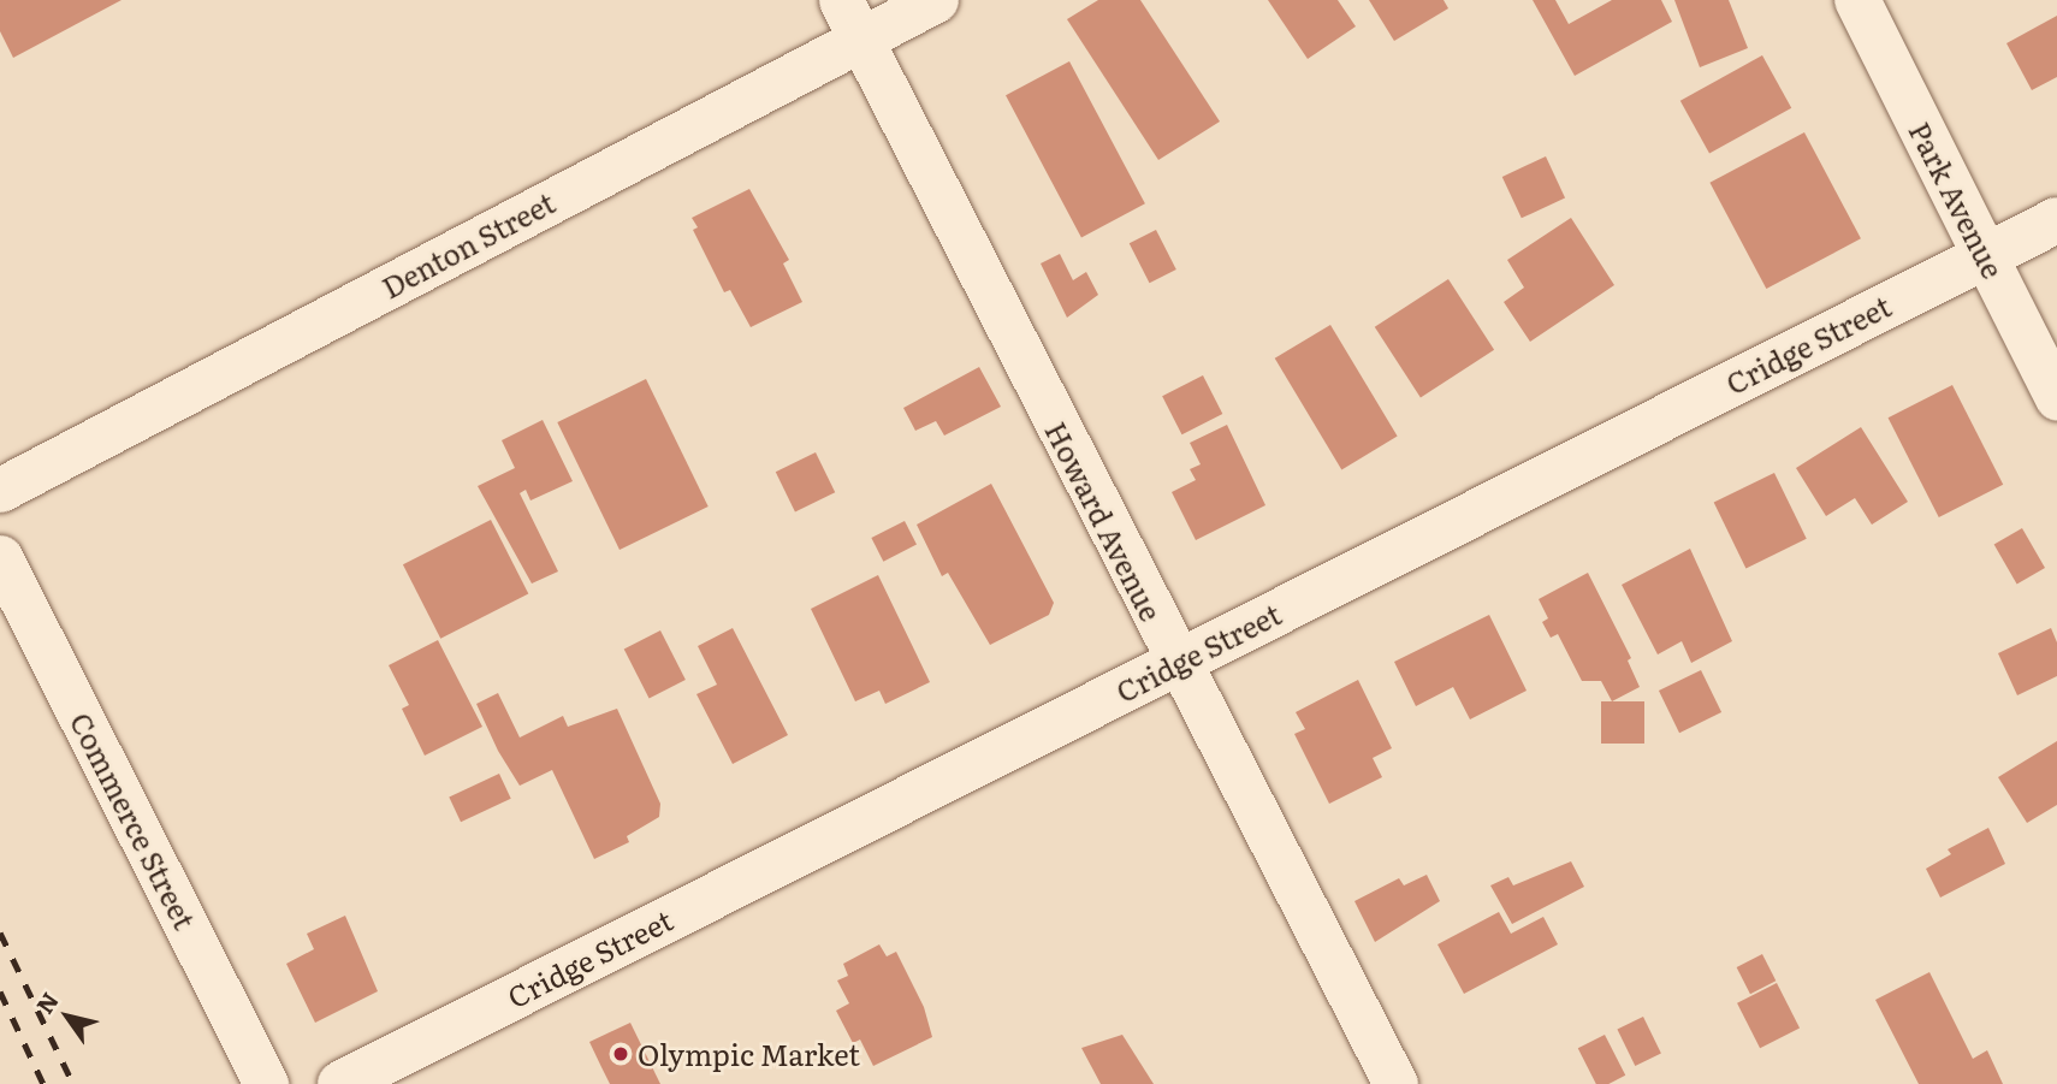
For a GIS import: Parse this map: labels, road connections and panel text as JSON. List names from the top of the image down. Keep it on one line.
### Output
{"streets":{"street":["Park Avenue","Denton Street","Cridge Street","Howard Avenue","Commerce Street"]},"crossings":[["Park Avenue","Cridge Street"],["Denton Street","Howard Avenue"],["Cridge Street","Howard Avenue"]],"places":["Olympic Market"],"north":"top left"}
